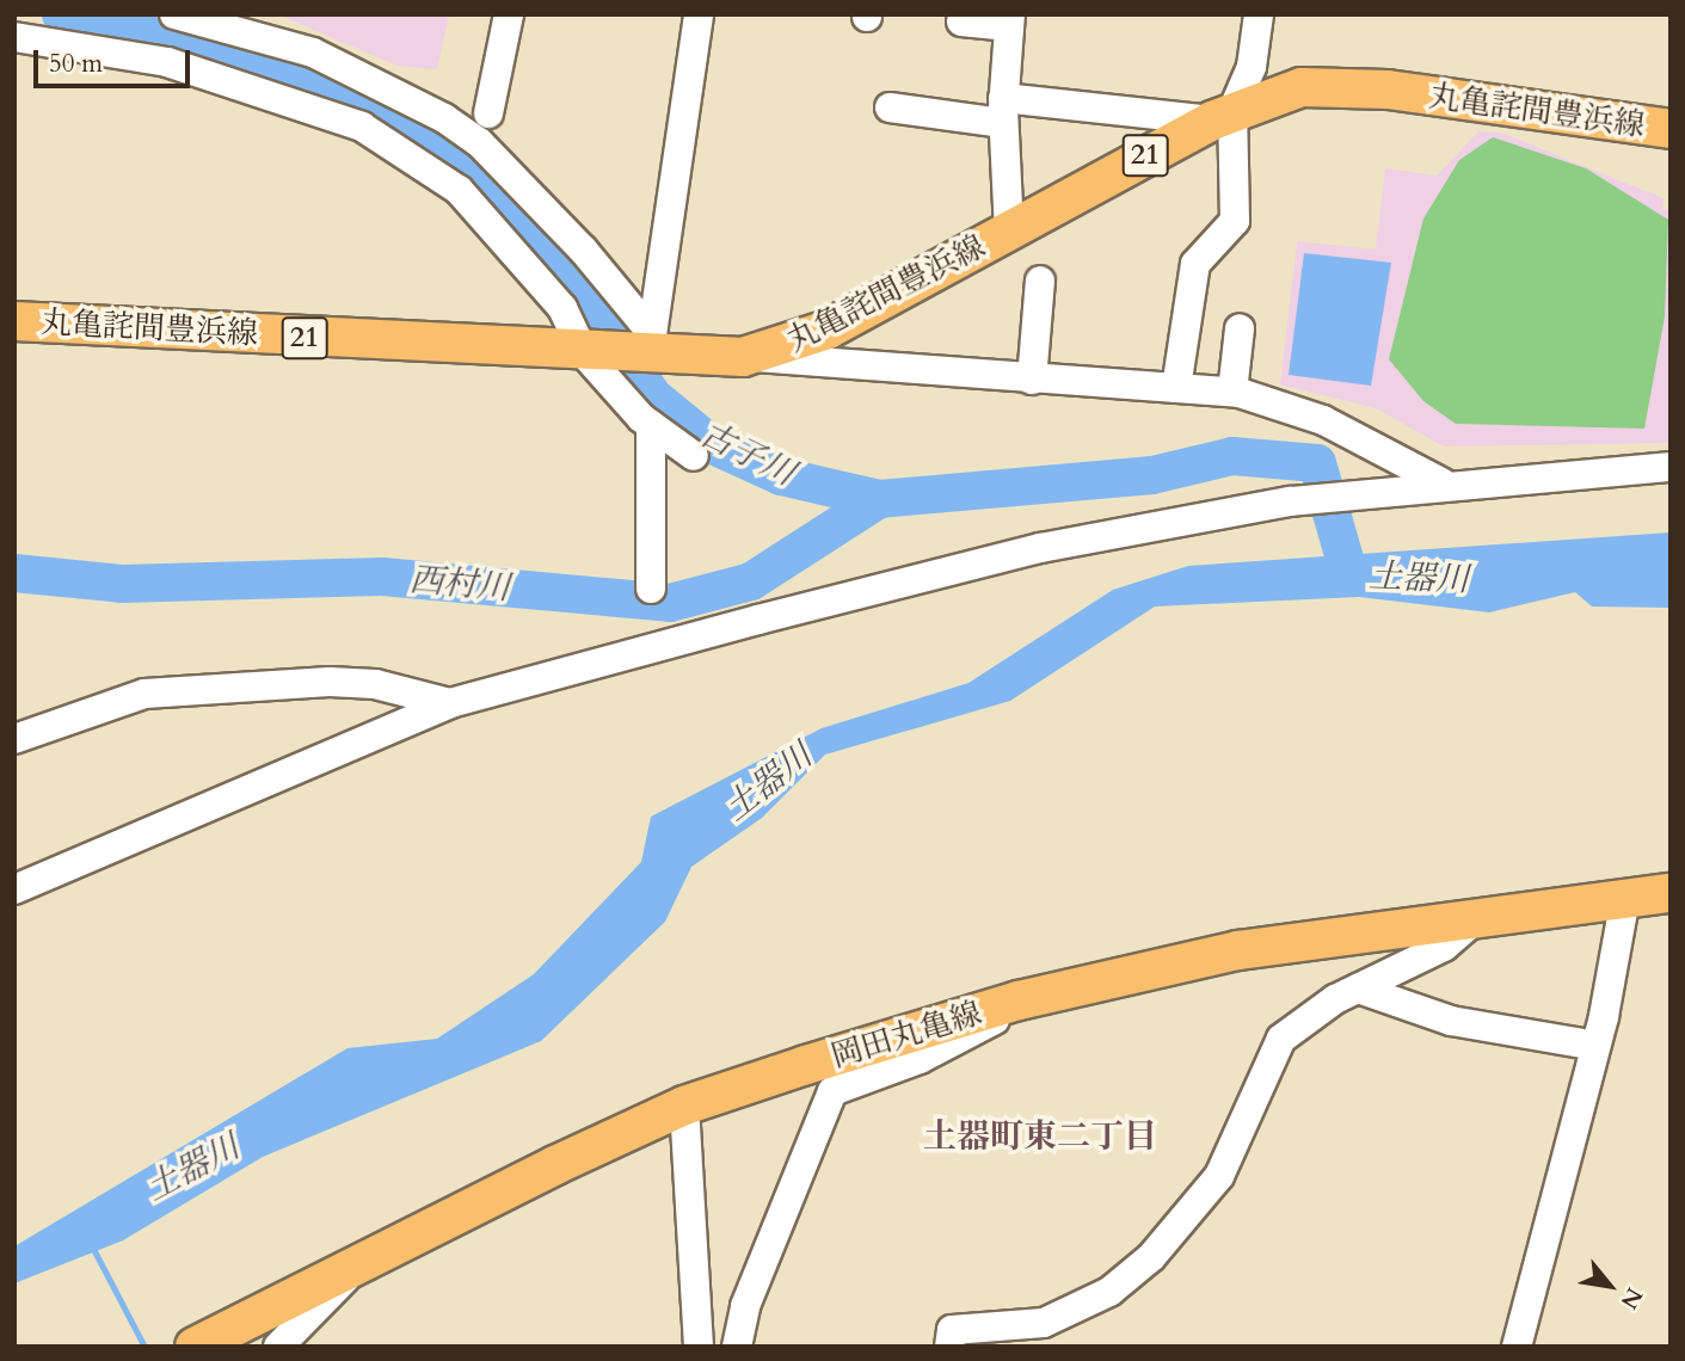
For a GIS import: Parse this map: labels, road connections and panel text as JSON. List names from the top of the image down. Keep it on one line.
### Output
{"streets":{"main road":["丸亀詫間豊浜線","21","岡田丸亀線"]},"districts":["土器町東二丁目"],"water":["古子川","土器川","西村川"],"scale_bar":"50 m","north":"bottom right"}
